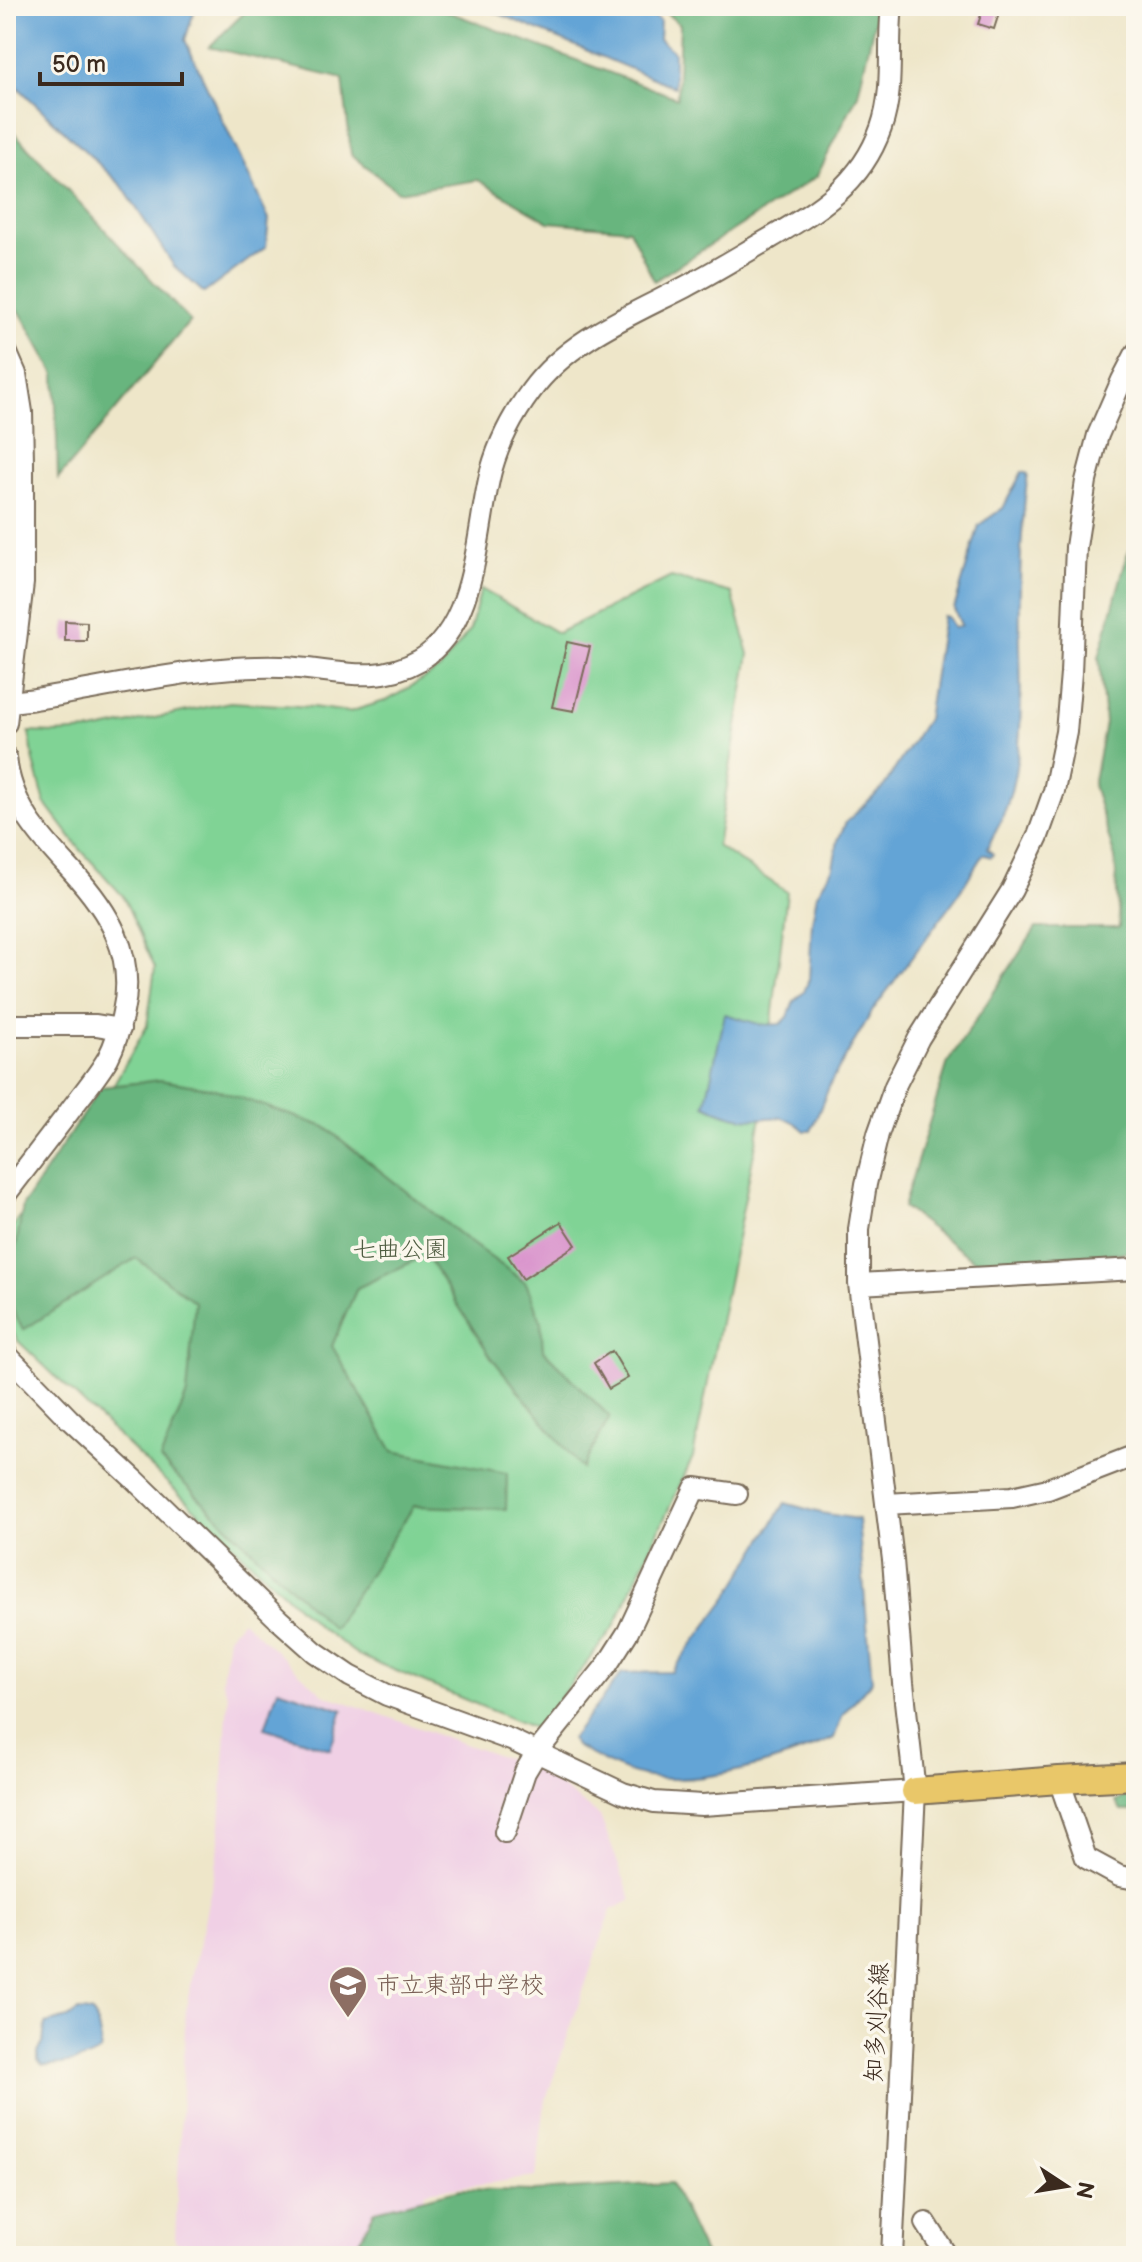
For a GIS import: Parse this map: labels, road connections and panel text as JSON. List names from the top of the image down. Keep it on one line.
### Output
{"streets":{"street":["知多刈谷線"]},"parks":["七曲公園"],"places":{"school or university":["市立東部中学校"]},"scale_bar":"50 m","north":"right"}
